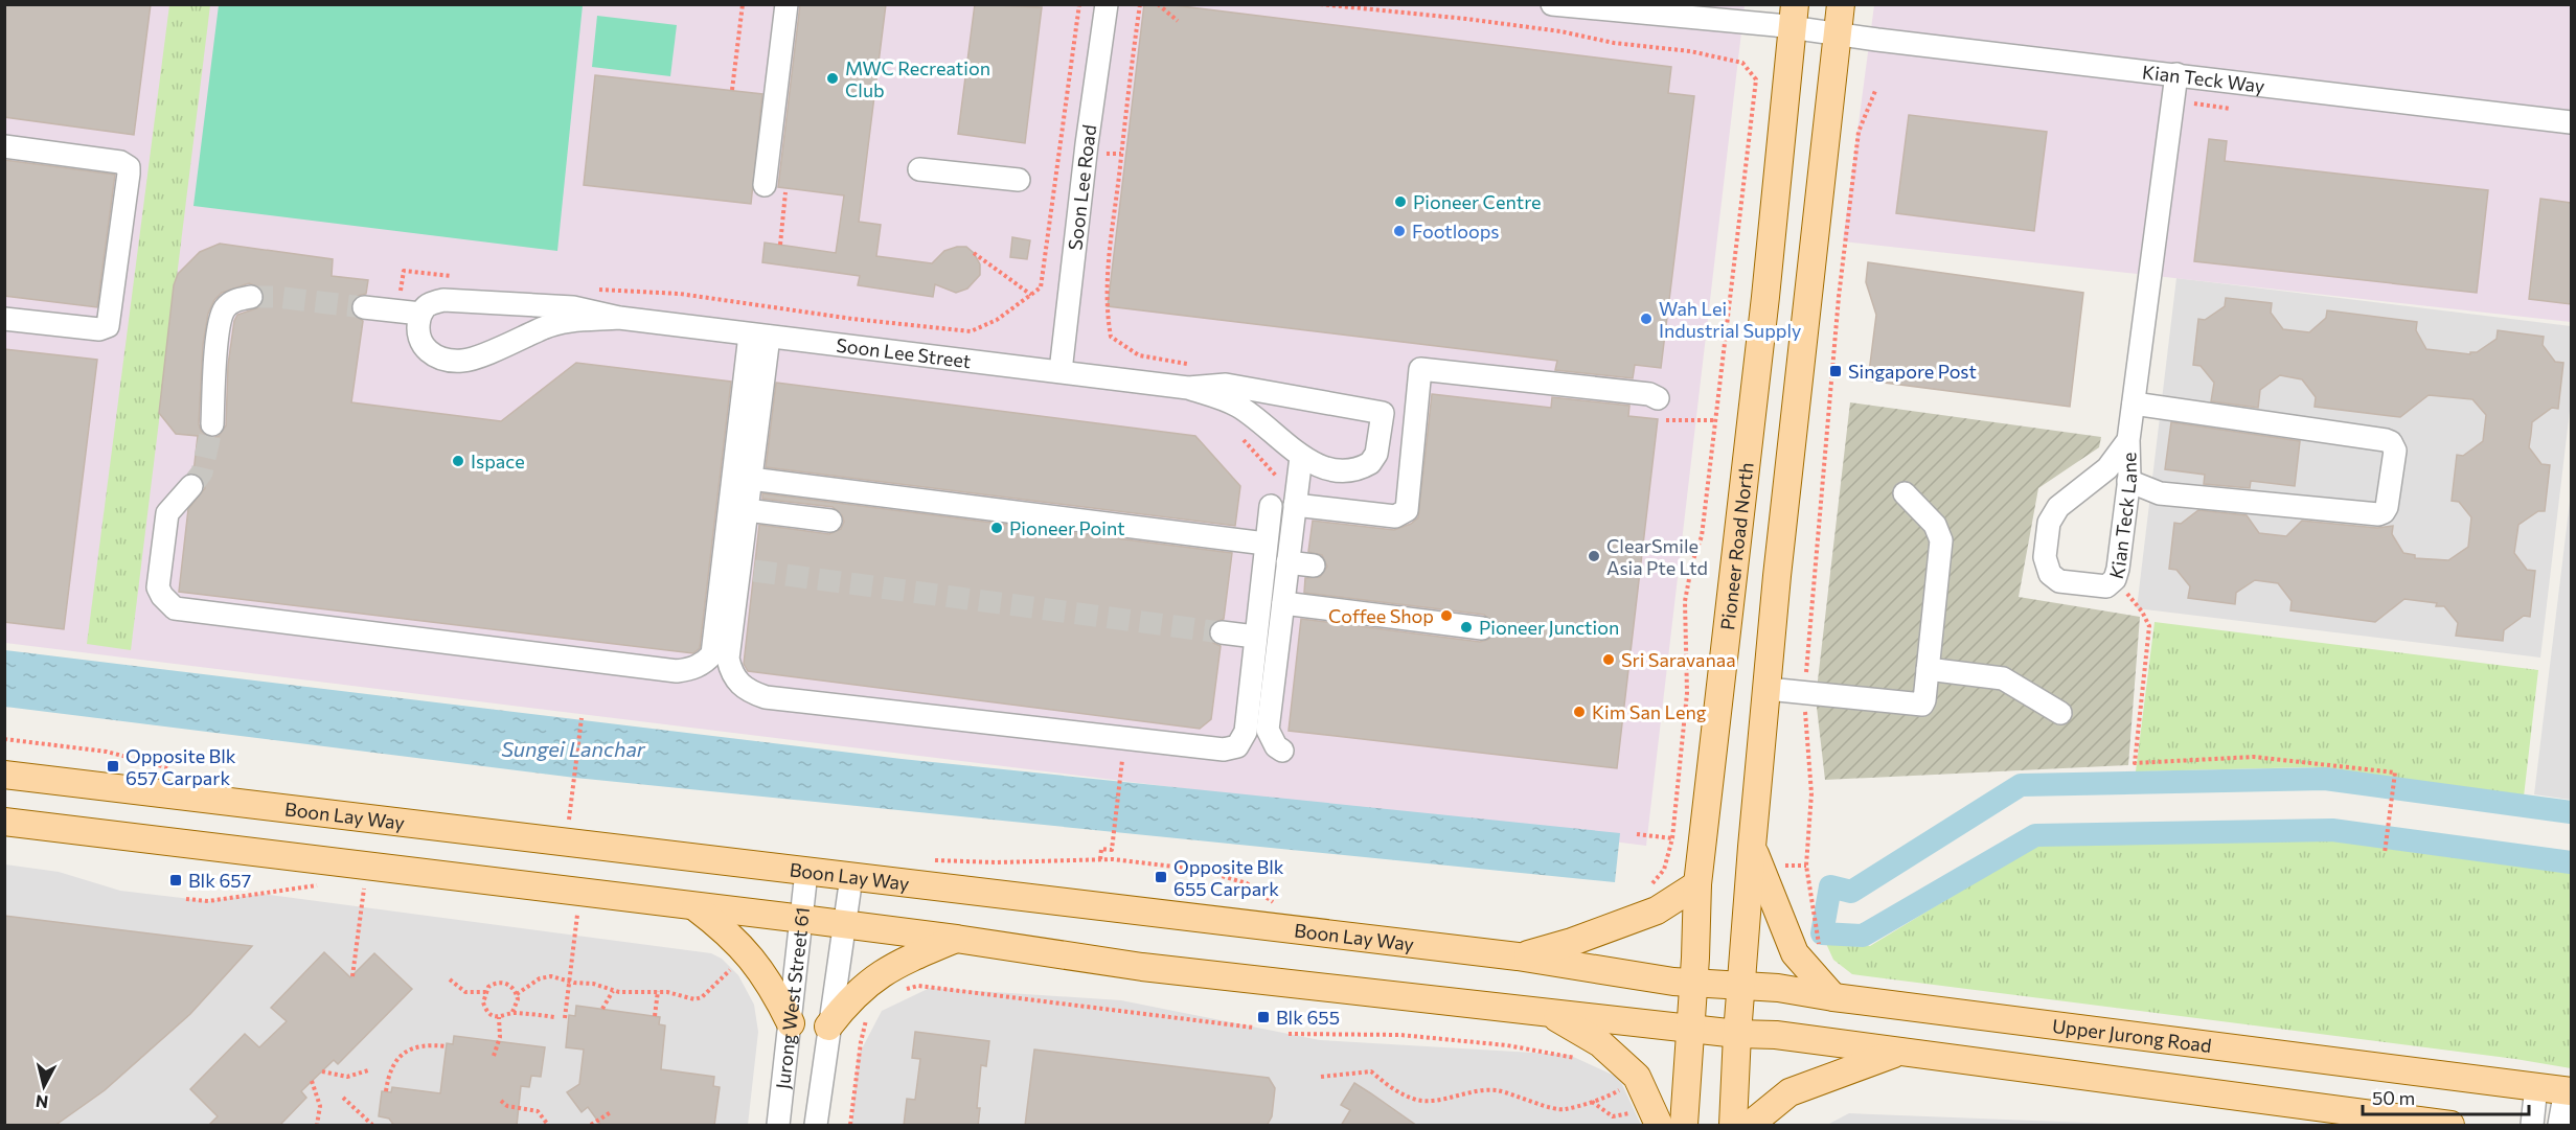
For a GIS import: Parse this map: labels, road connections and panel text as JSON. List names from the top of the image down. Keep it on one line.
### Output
{"streets":{"main road":["Pioneer Road North","Boon Lay Way","Upper Jurong Road"],"street":["Kian Teck Way","Soon Lee Road","Soon Lee Street","Kian Teck Lane","Jurong West Street 61"]},"crossings":[["Kian Teck Way","Kian Teck Lane"],["Kian Teck Way","Pioneer Road North"],["Soon Lee Road","Soon Lee Street"],["Pioneer Road North","Boon Lay Way"],["Pioneer Road North","Upper Jurong Road"],["Boon Lay Way","Jurong West Street 61"],["Boon Lay Way","Upper Jurong Road"]],"water":["Sungei Lanchar"],"places":{"other":["MWC Recreation Club","Pioneer Centre","Footloops","Wah Lei Industrial Supply","Ispace","Pioneer Point","ClearSmile Asia Pte Ltd","Coffee Shop","Pioneer Junction","Sri Saravanaa","Kim San Leng"],"transit":["Singapore Post","Opposite Blk 657 Carpark","Opposite Blk 655 Carpark","Blk 657","Blk 655"]},"scale_bar":"50 m","north":"bottom"}
